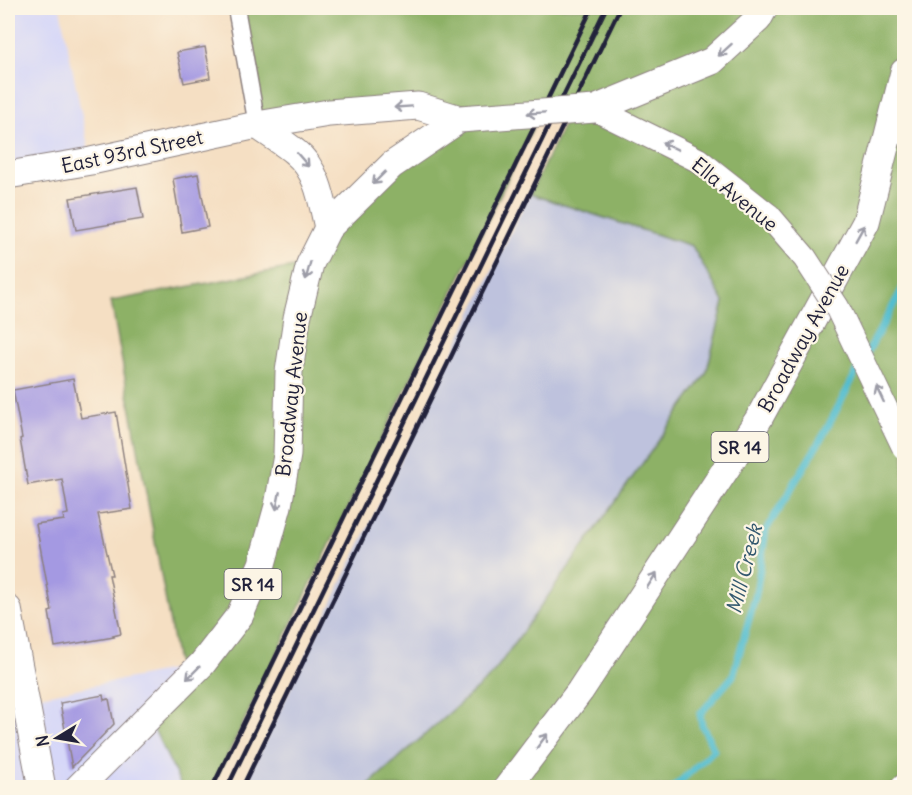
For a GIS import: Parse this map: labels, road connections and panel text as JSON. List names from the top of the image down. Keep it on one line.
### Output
{"streets":{"main road":["East 93rd Street","Ella Avenue","Broadway Avenue","SR 14"]},"crossings":[["East 93rd Street","Broadway Avenue"],["Ella Avenue","Broadway Avenue"]],"one_way":["East 93rd Street","Ella Avenue"],"water":["Mill Creek"],"north":"left"}
